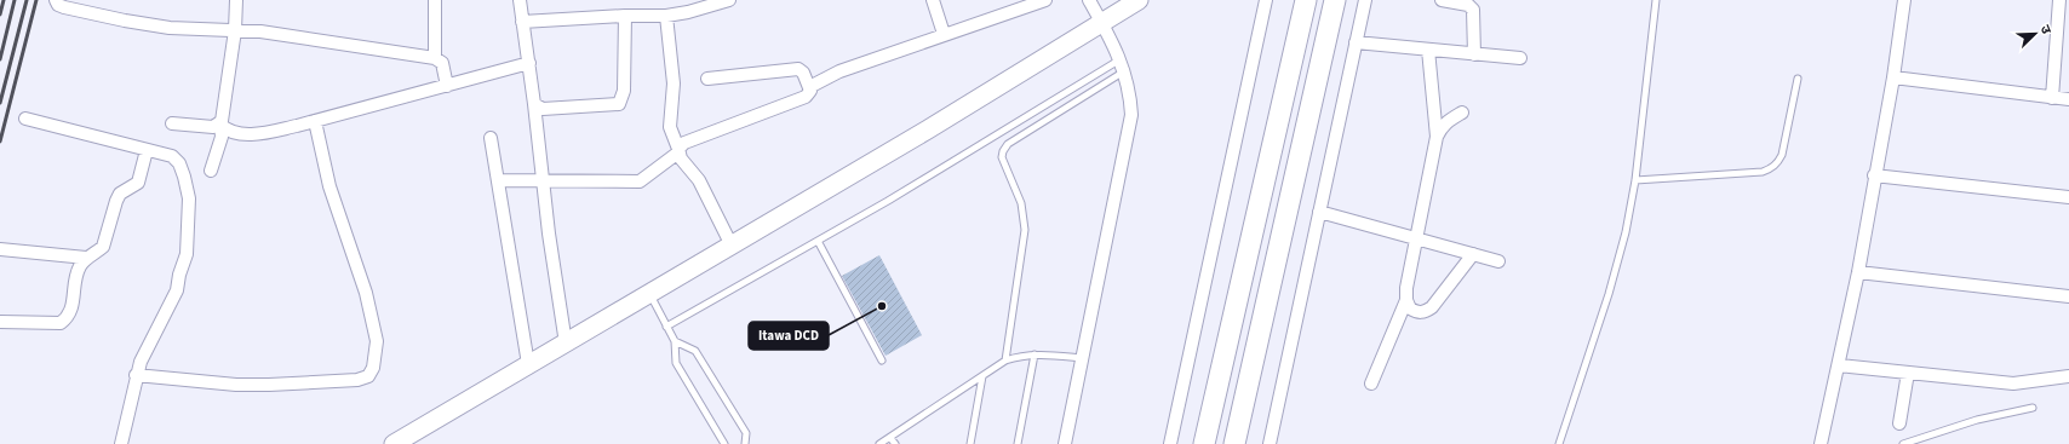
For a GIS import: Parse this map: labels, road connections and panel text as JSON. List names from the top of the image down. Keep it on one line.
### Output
{"places":["Itawa DCD"],"north":"top right"}
